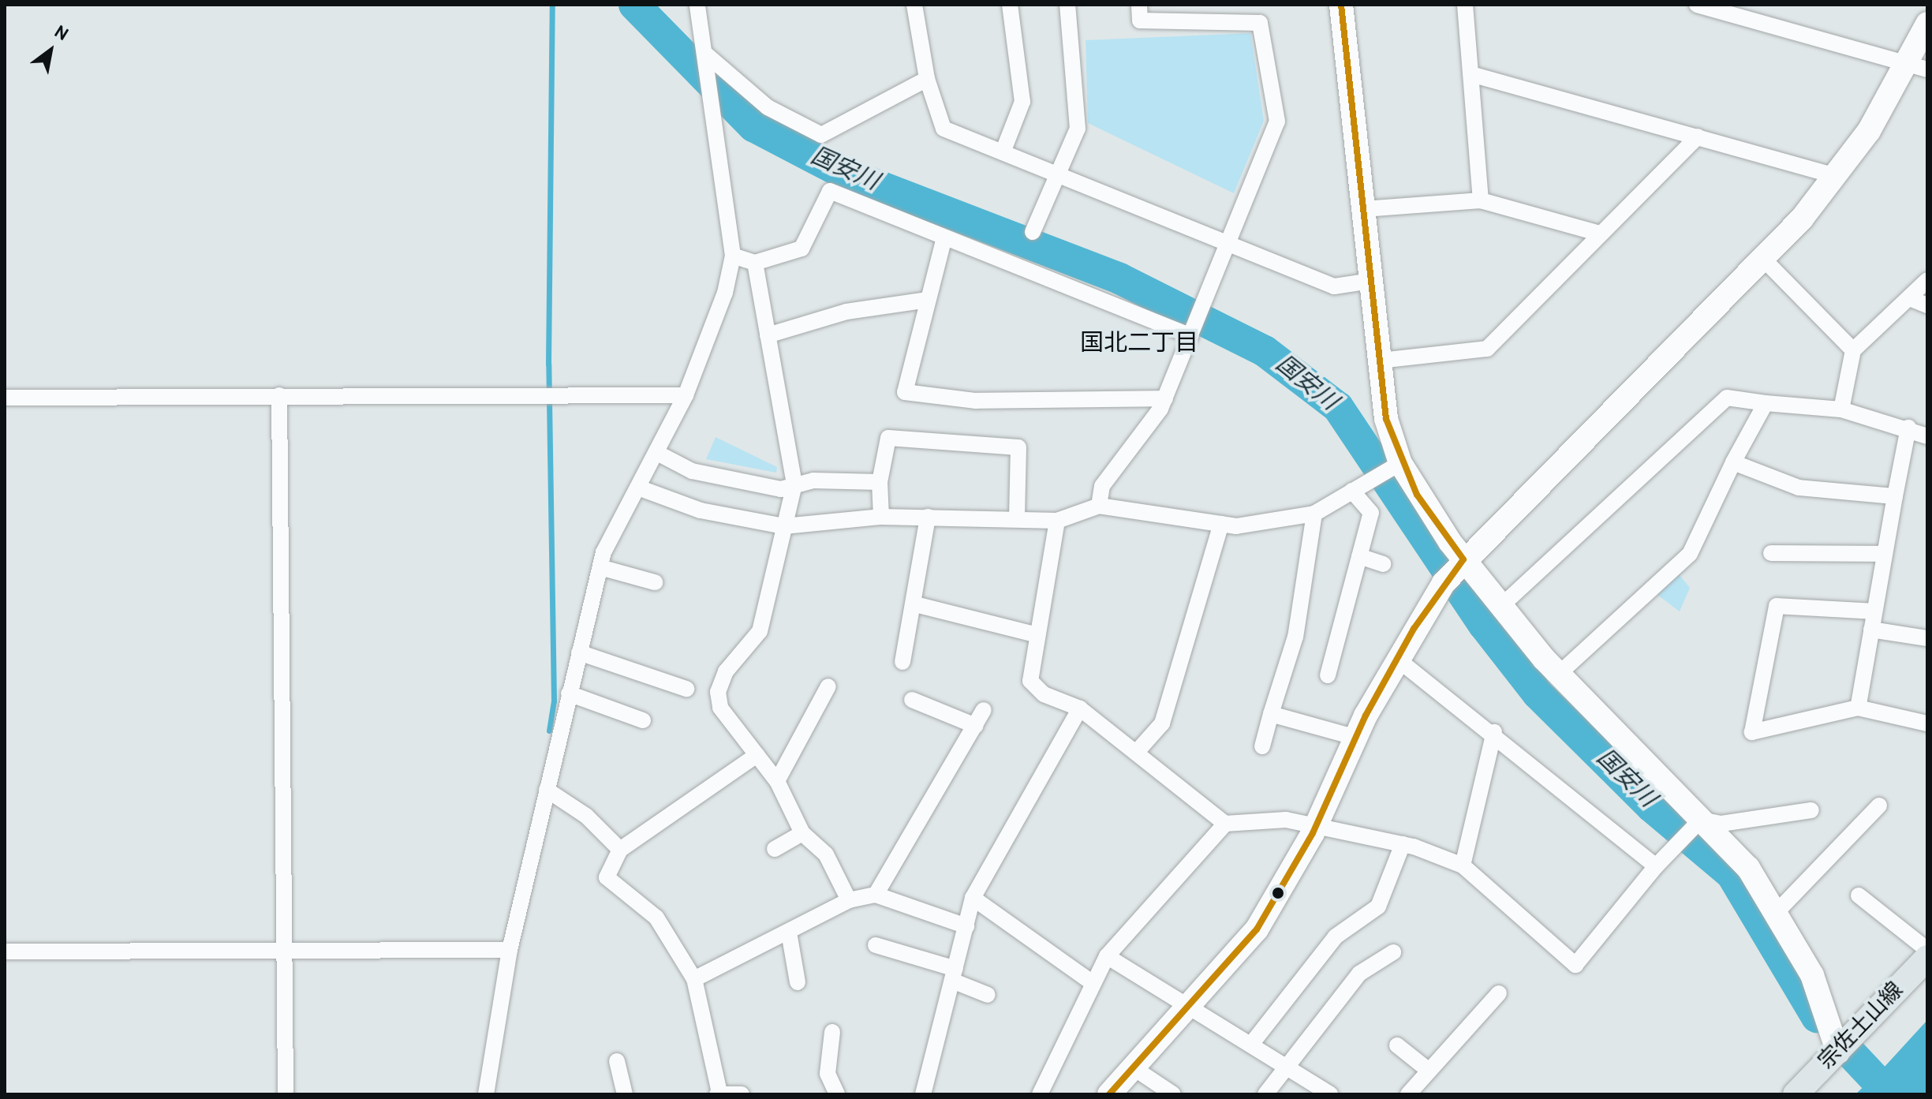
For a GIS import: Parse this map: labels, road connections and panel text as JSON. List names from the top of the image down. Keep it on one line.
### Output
{"streets":{"main road":["宗佐土山線"]},"districts":["国北二丁目"],"water":["国安川"],"north":"top right"}
